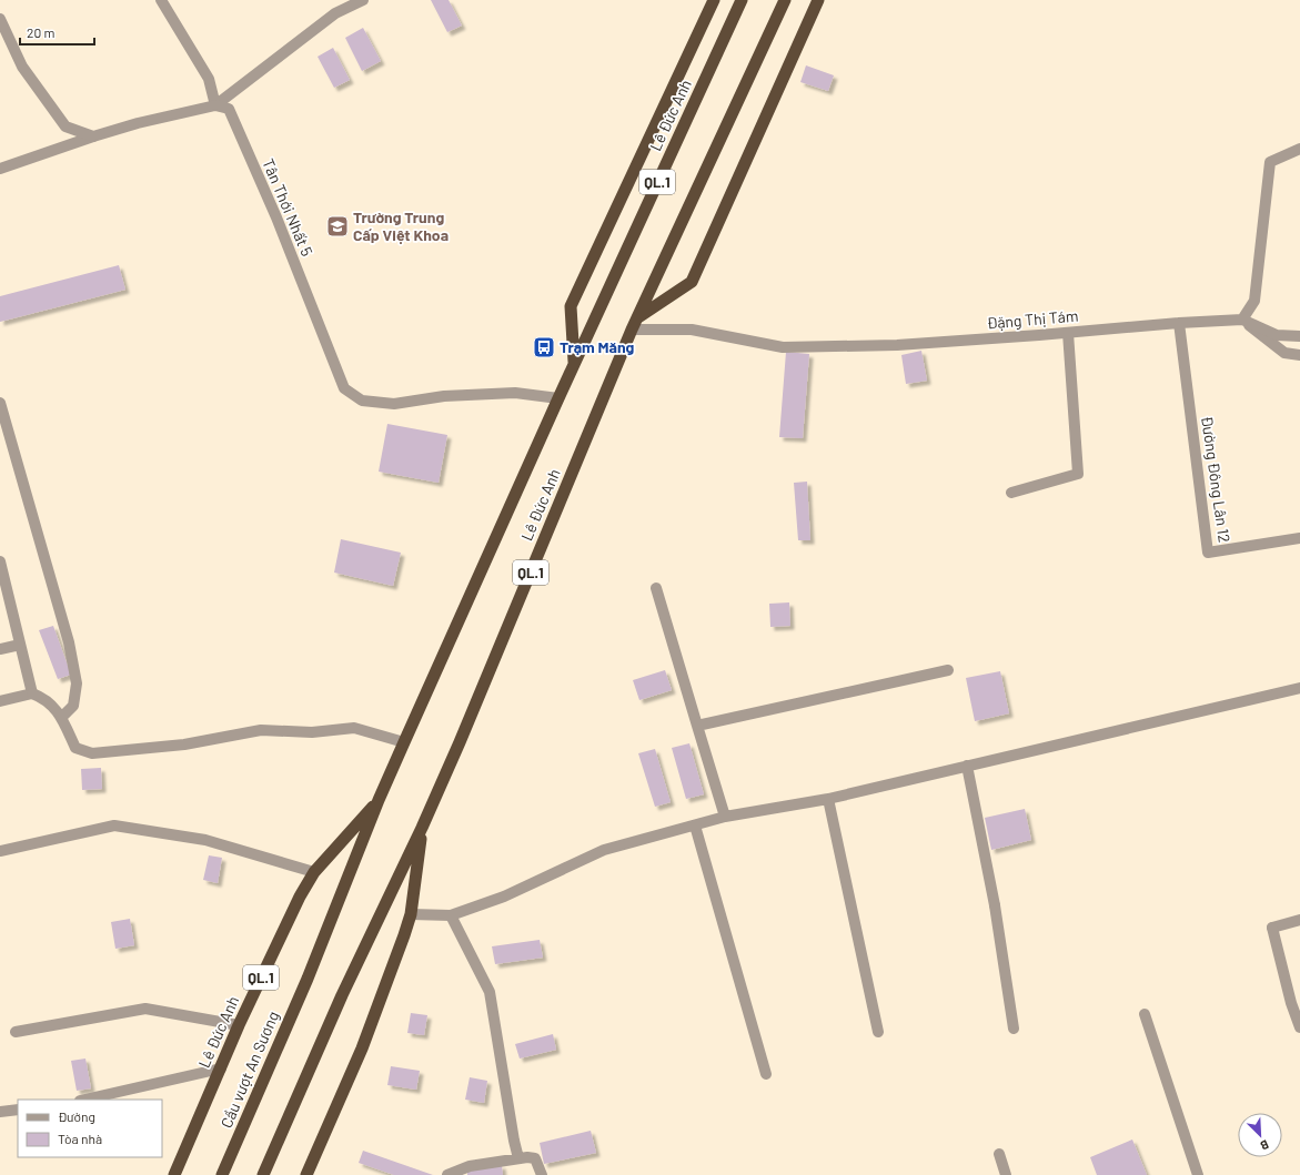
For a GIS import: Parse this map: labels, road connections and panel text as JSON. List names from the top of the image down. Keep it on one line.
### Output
{"streets":{"highway":["Lê Đức Anh","QL.1","Cầu vượt An Sương"],"street":["Tân Thới Nhất 5","Đặng Thị Tám","Đường Đông Lân 12"]},"crossings":[["Lê Đức Anh","Tân Thới Nhất 5"],["Lê Đức Anh","Đặng Thị Tám"],["Lê Đức Anh","Cầu vượt An Sương"],["Đặng Thị Tám","Đường Đông Lân 12"]],"places":{"school or university":["Trường Trung Cấp Việt Khoa"],"bus stop":["Trạm Măng"]},"legend":["Đường","Tòa nhà"],"scale_bar":"20 m","north":"bottom right"}
